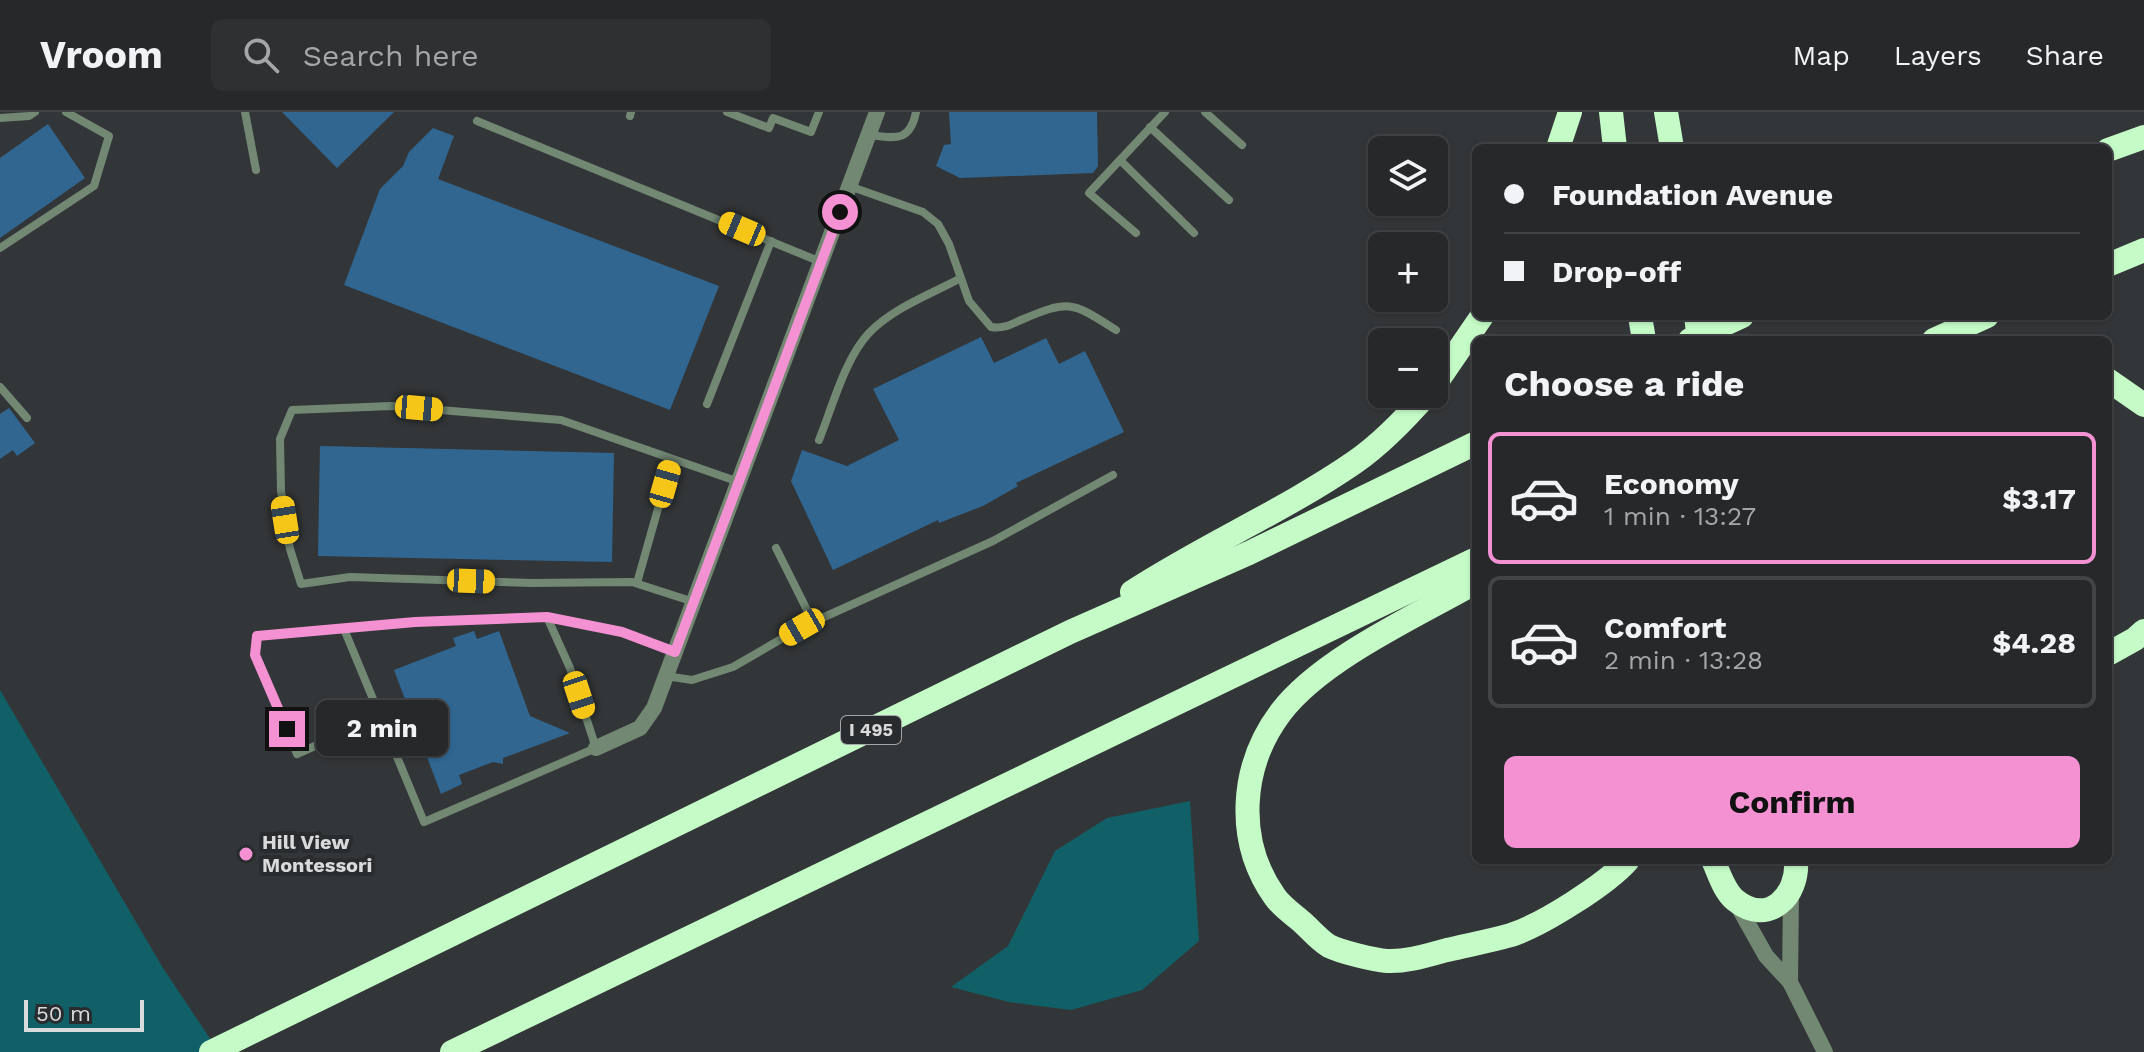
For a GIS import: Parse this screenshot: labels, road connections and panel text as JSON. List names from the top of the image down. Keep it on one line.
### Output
{"streets":{"highway":["I 495"]},"places":["Hill View Montessori"],"scale_bar":"50 m","page":{"header":"Vroom","search":"Search here","nav":["Map","Layers","Share"],"map_buttons":["+","−"],"banner":["Foundation Avenue","Drop-off"],"heading":"Choose a ride","list":[{"name":"Economy","note":"1 min · 13:27","value":"$3.17"},{"name":"Comfort","note":"2 min · 13:28","value":"$4.28"}],"bubble":"2 min","buttons":"Confirm","scale":"50 m"}}
